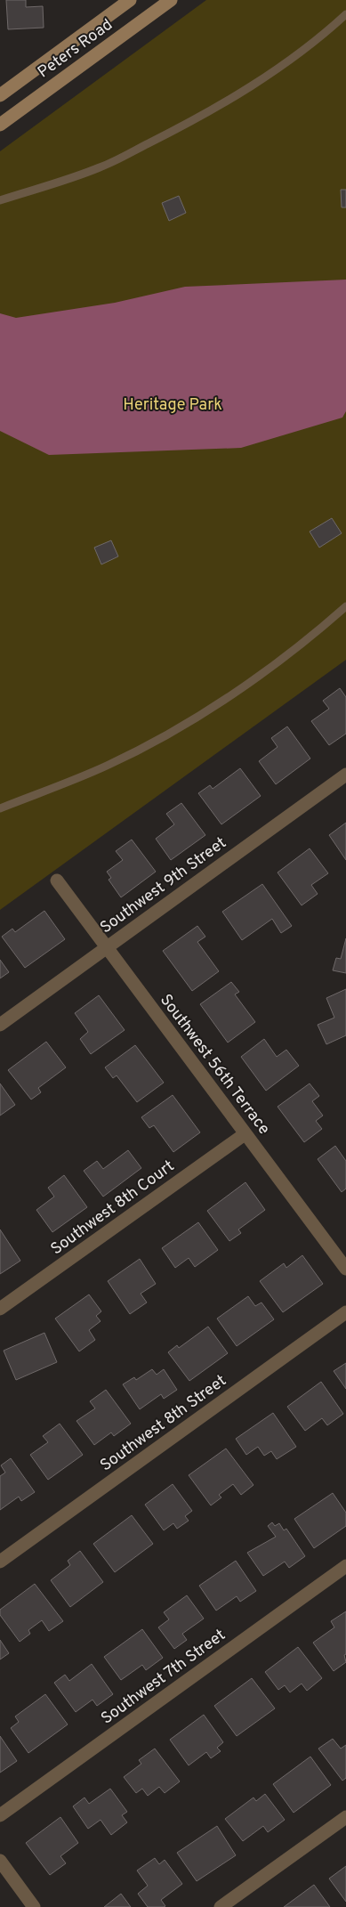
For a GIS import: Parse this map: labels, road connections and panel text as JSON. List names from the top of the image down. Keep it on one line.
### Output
{"streets":{"main road":["Peters Road"],"street":["Southwest 9th Street","Southwest 56th Terrace","Southwest 8th Court","Southwest 8th Street","Southwest 7th Street"]},"crossings":[["Southwest 9th Street","Southwest 56th Terrace"],["Southwest 56th Terrace","Southwest 8th Court"]],"parks":["Heritage Park"]}
